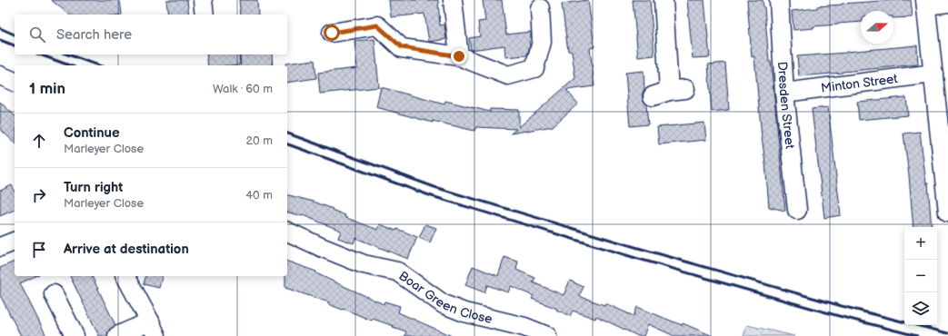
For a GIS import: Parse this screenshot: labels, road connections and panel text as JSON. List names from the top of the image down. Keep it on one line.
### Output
{"streets":{"street":["Minton Street","Dresden Street","Boar Green Close"]},"crossings":[["Minton Street","Dresden Street"]],"north":"right","page":{"search":"Search here","heading":["1 min","Walk · 60 m"],"list":[["Continue","Marleyer Close","20 m"],["Turn right","Marleyer Close","40 m"],"Arrive at destination"],"map_buttons":["+","−"]}}
